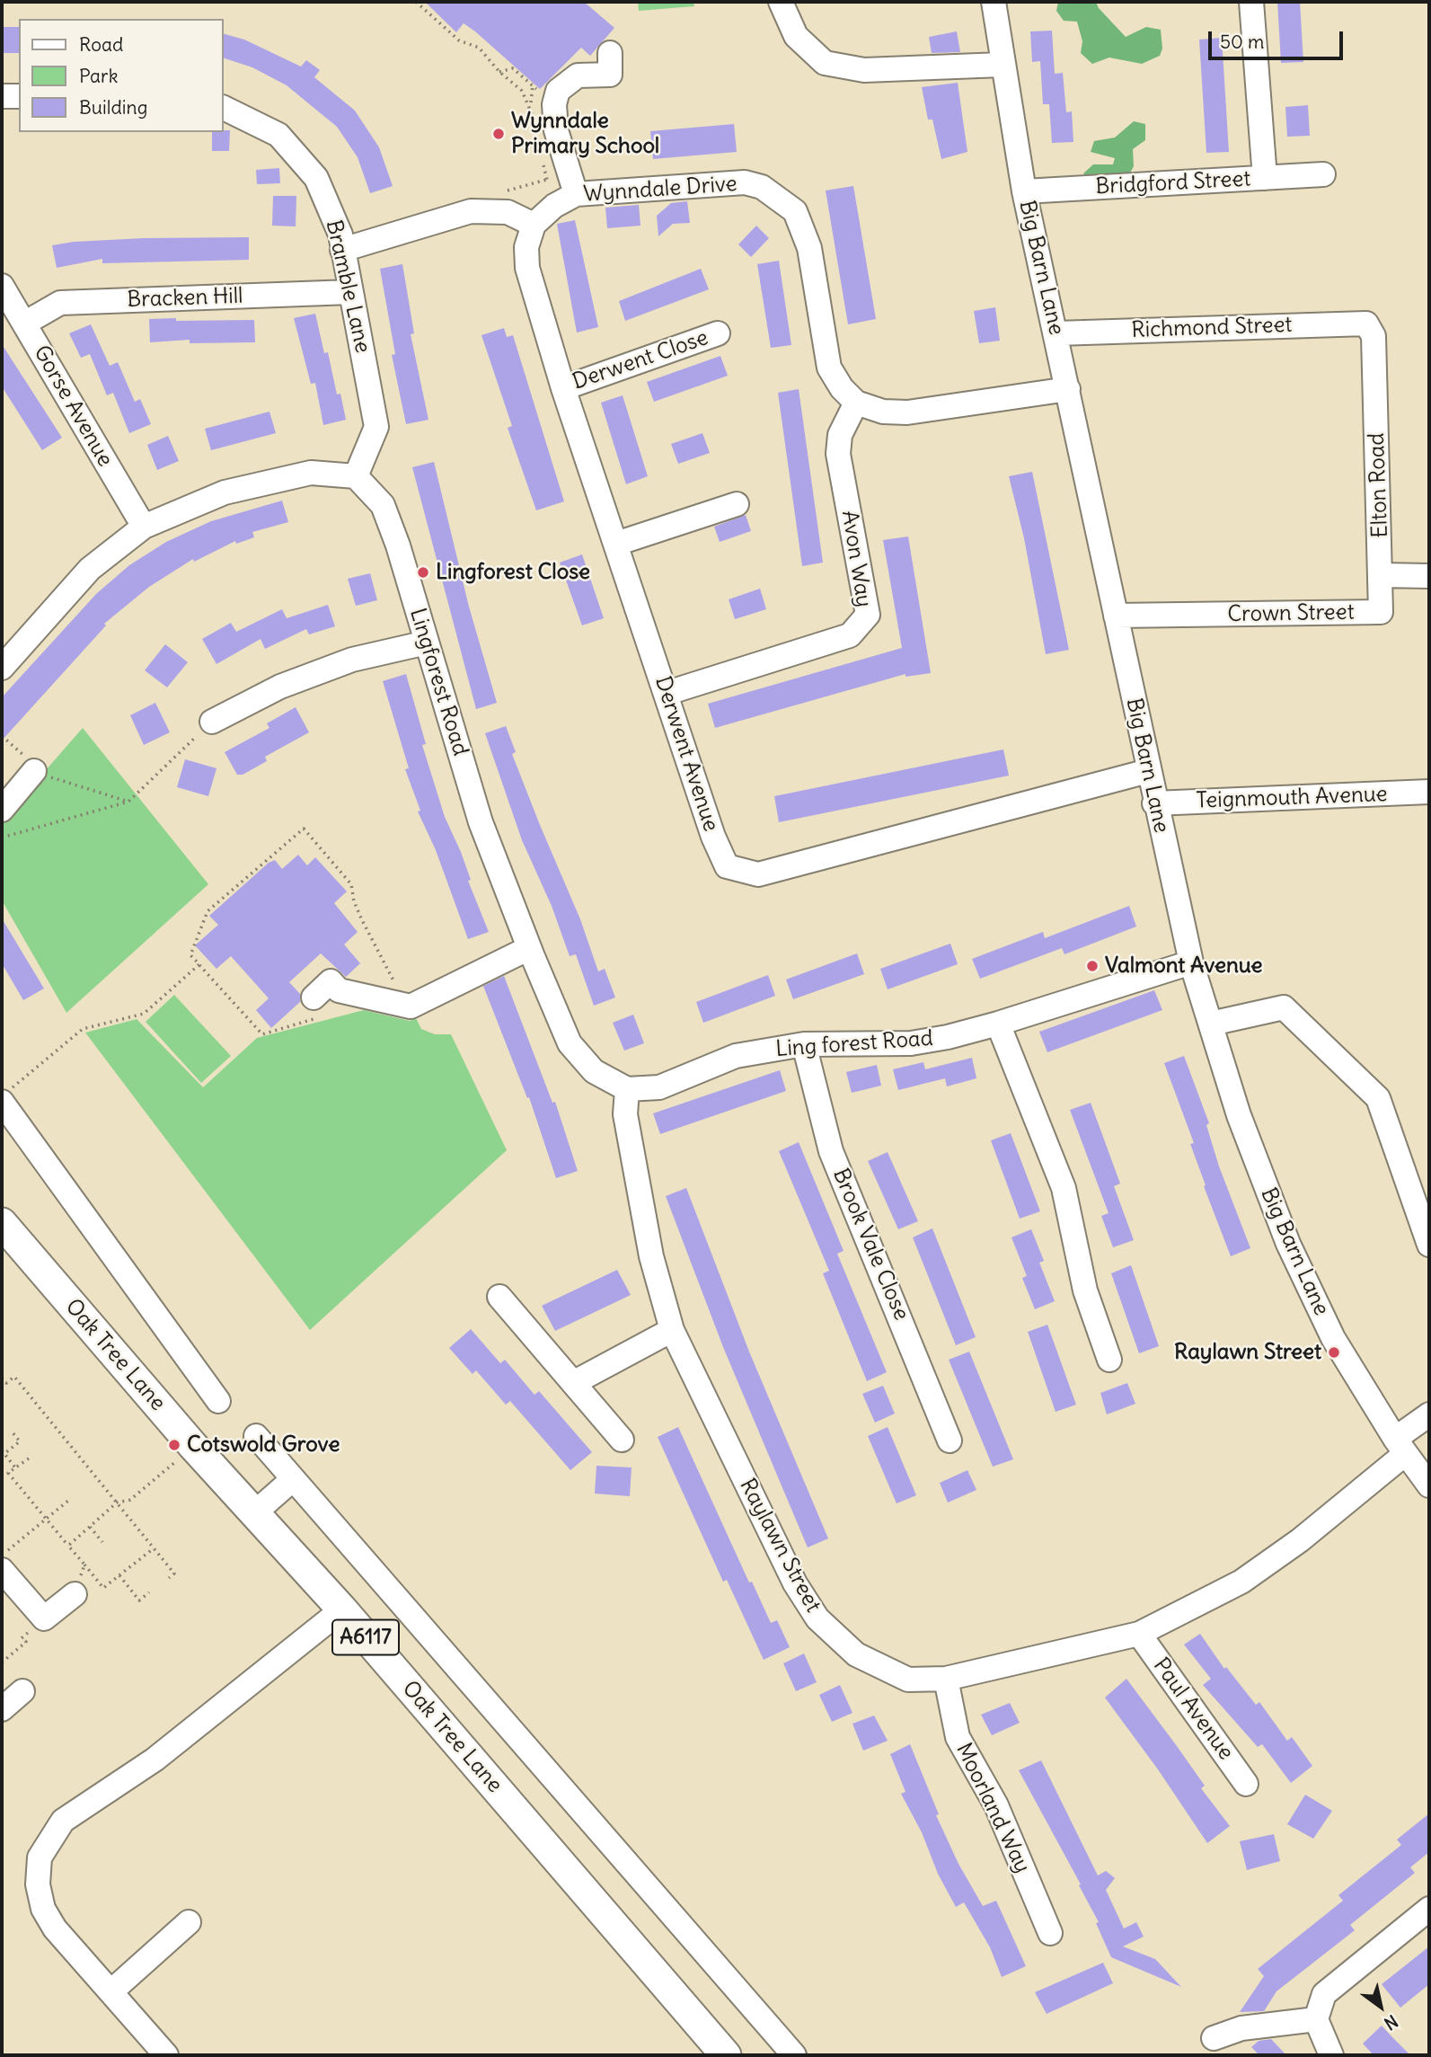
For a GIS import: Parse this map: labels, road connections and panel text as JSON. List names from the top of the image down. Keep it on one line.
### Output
{"streets":{"main road":["Oak Tree Lane","A6117"],"street":["Bridgford Street","Wynndale Drive","Big Barn Lane","Bramble Lane","Bracken Hill","Richmond Street","Derwent Close","Gorse Avenue","Elton Road","Avon Way","Crown Street","Lingforest Road","Derwent Avenue","Teignmouth Avenue","Ling forest Road","Brook Vale Close","Raylawn Street","Paul Avenue","Moorland Way"]},"crossings":[["Bridgford Street","Big Barn Lane"],["Wynndale Drive","Avon Way"],["Wynndale Drive","Derwent Avenue"],["Big Barn Lane","Richmond Street"],["Big Barn Lane","Crown Street"],["Big Barn Lane","Derwent Avenue"],["Big Barn Lane","Teignmouth Avenue"],["Big Barn Lane","Ling forest Road"],["Big Barn Lane","Raylawn Street"],["Bramble Lane","Bracken Hill"],["Bramble Lane","Lingforest Road"],["Bracken Hill","Gorse Avenue"],["Richmond Street","Elton Road"],["Derwent Close","Derwent Avenue"],["Elton Road","Crown Street"],["Avon Way","Derwent Avenue"],["Lingforest Road","Ling forest Road"],["Lingforest Road","Raylawn Street"],["Ling forest Road","Brook Vale Close"],["Ling forest Road","Raylawn Street"],["Raylawn Street","Paul Avenue"],["Raylawn Street","Moorland Way"]],"places":["Wynndale Primary School","Lingforest Close","Valmont Avenue","Raylawn Street","Cotswold Grove"],"legend":["Road","Park","Building"],"scale_bar":"50 m","north":"bottom right"}
